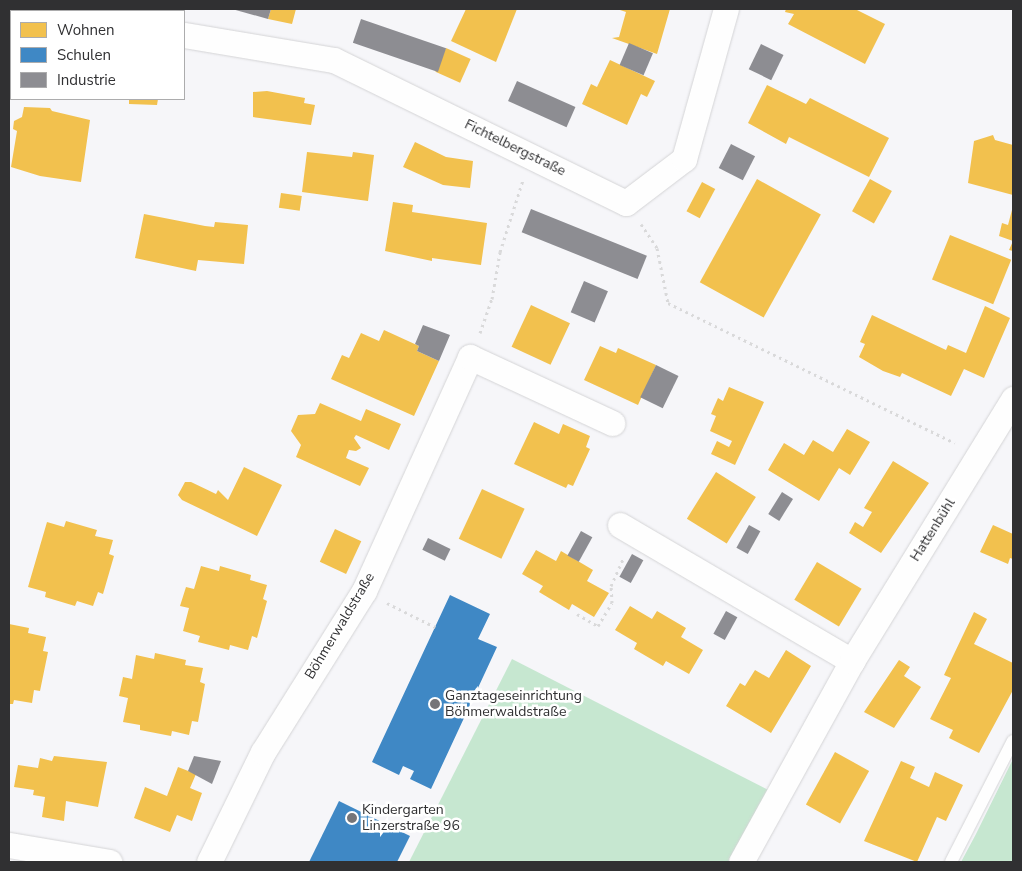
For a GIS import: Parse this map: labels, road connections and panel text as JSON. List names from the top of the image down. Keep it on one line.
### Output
{"streets":{"street":["Fichtelbergstraße","Hattenbühl","Böhmerwaldstraße"]},"places":["Ganztageseinrichtung Böhmerwaldstraße","Kindergarten Linzerstraße 96"],"legend":["Wohnen","Schulen","Industrie"]}
